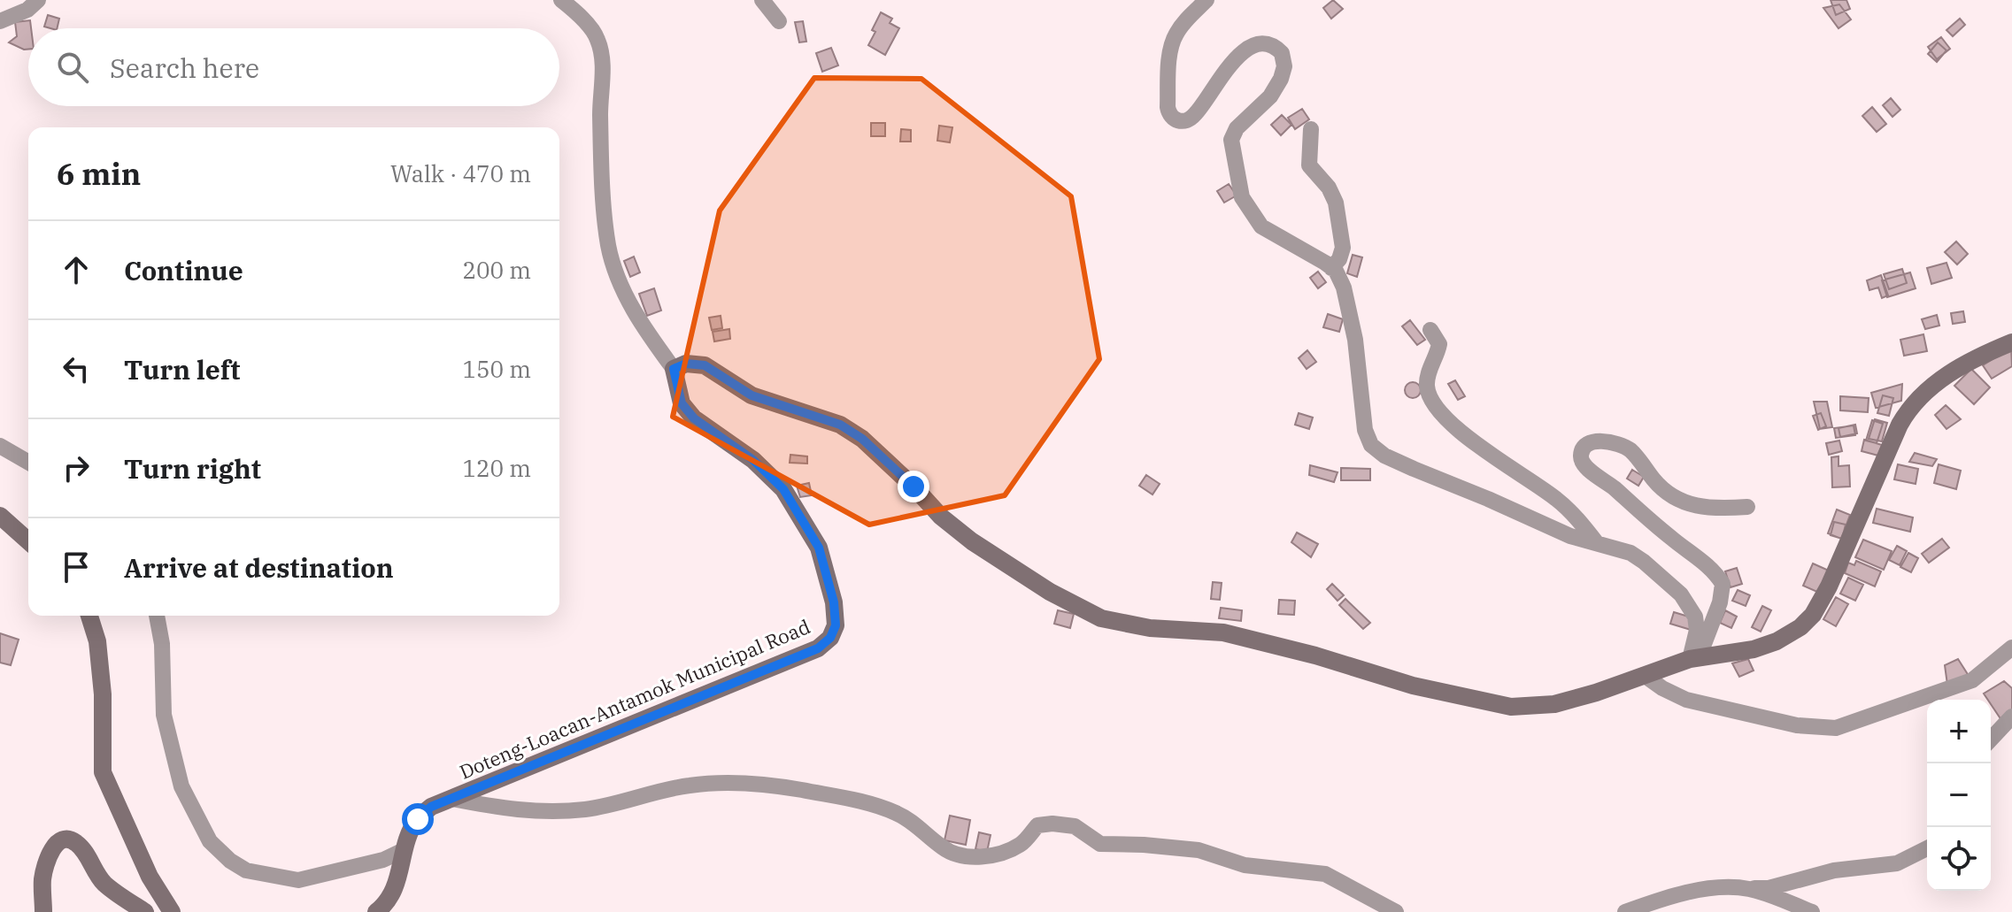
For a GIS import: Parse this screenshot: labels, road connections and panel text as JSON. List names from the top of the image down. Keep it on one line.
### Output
{"streets":{"street":["Doteng-Loacan-Antamok Municipal Road"]},"page":{"search":"Search here","heading":["6 min","Walk · 470 m"],"list":[["Continue","200 m"],["Turn left","150 m"],["Turn right","120 m"],"Arrive at destination"],"map_buttons":["+","−"]}}
